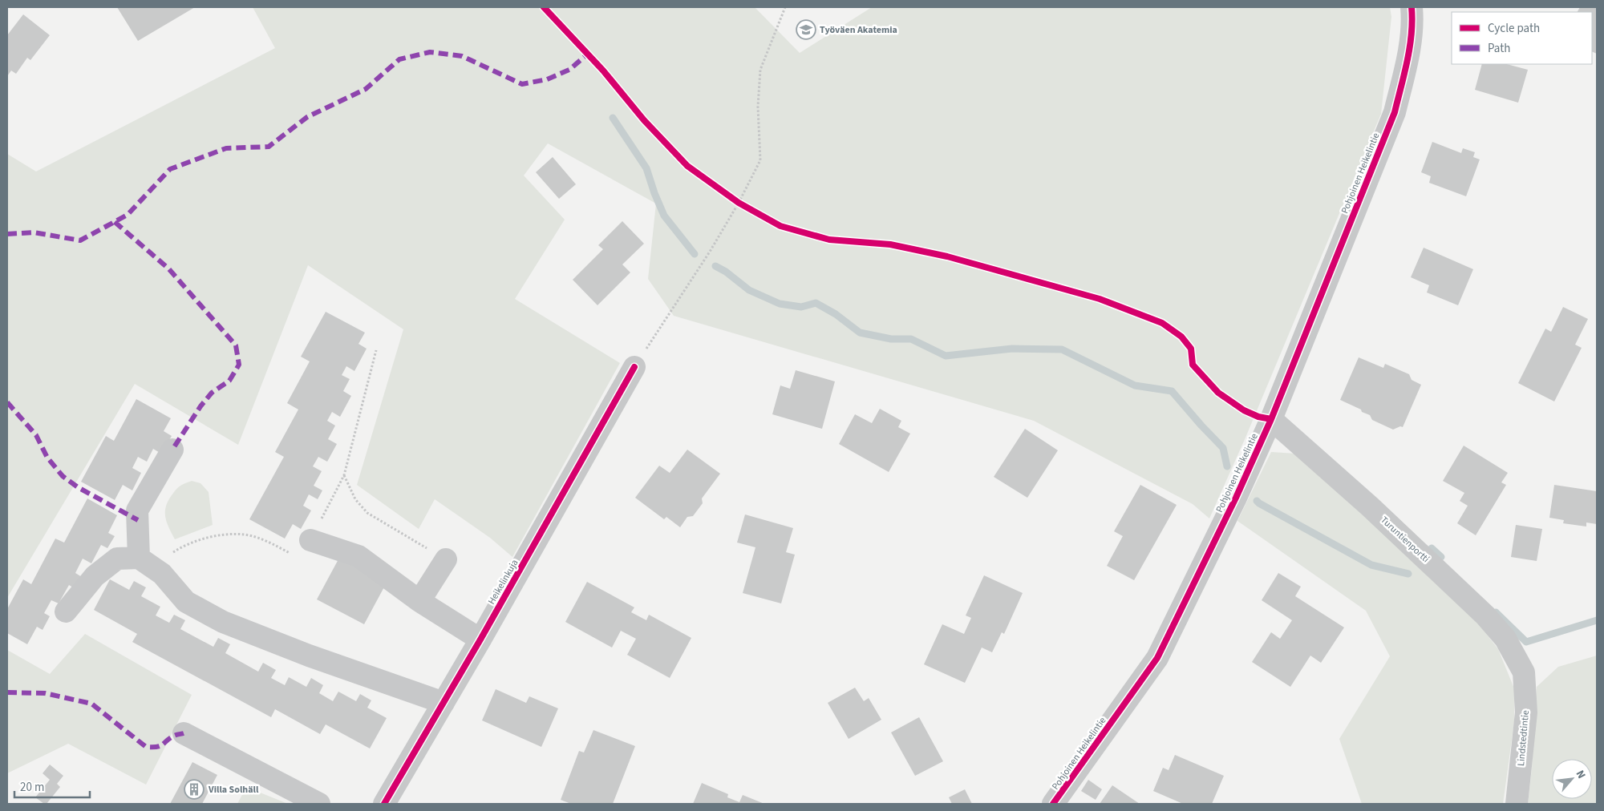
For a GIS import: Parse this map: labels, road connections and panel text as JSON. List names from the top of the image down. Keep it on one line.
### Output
{"streets":{"street":["Pohjoinen Heikelintie","Turuntienportti","Heikelinkuja","Lindstedtintie"]},"crossings":[["Pohjoinen Heikelintie","Turuntienportti"],["Turuntienportti","Lindstedtintie"]],"places":{"school or university":["Työväen Akatemia"],"building":["Villa Solhäll"]},"legend":["Cycle path","Path"],"scale_bar":"20 m","north":"top right"}
